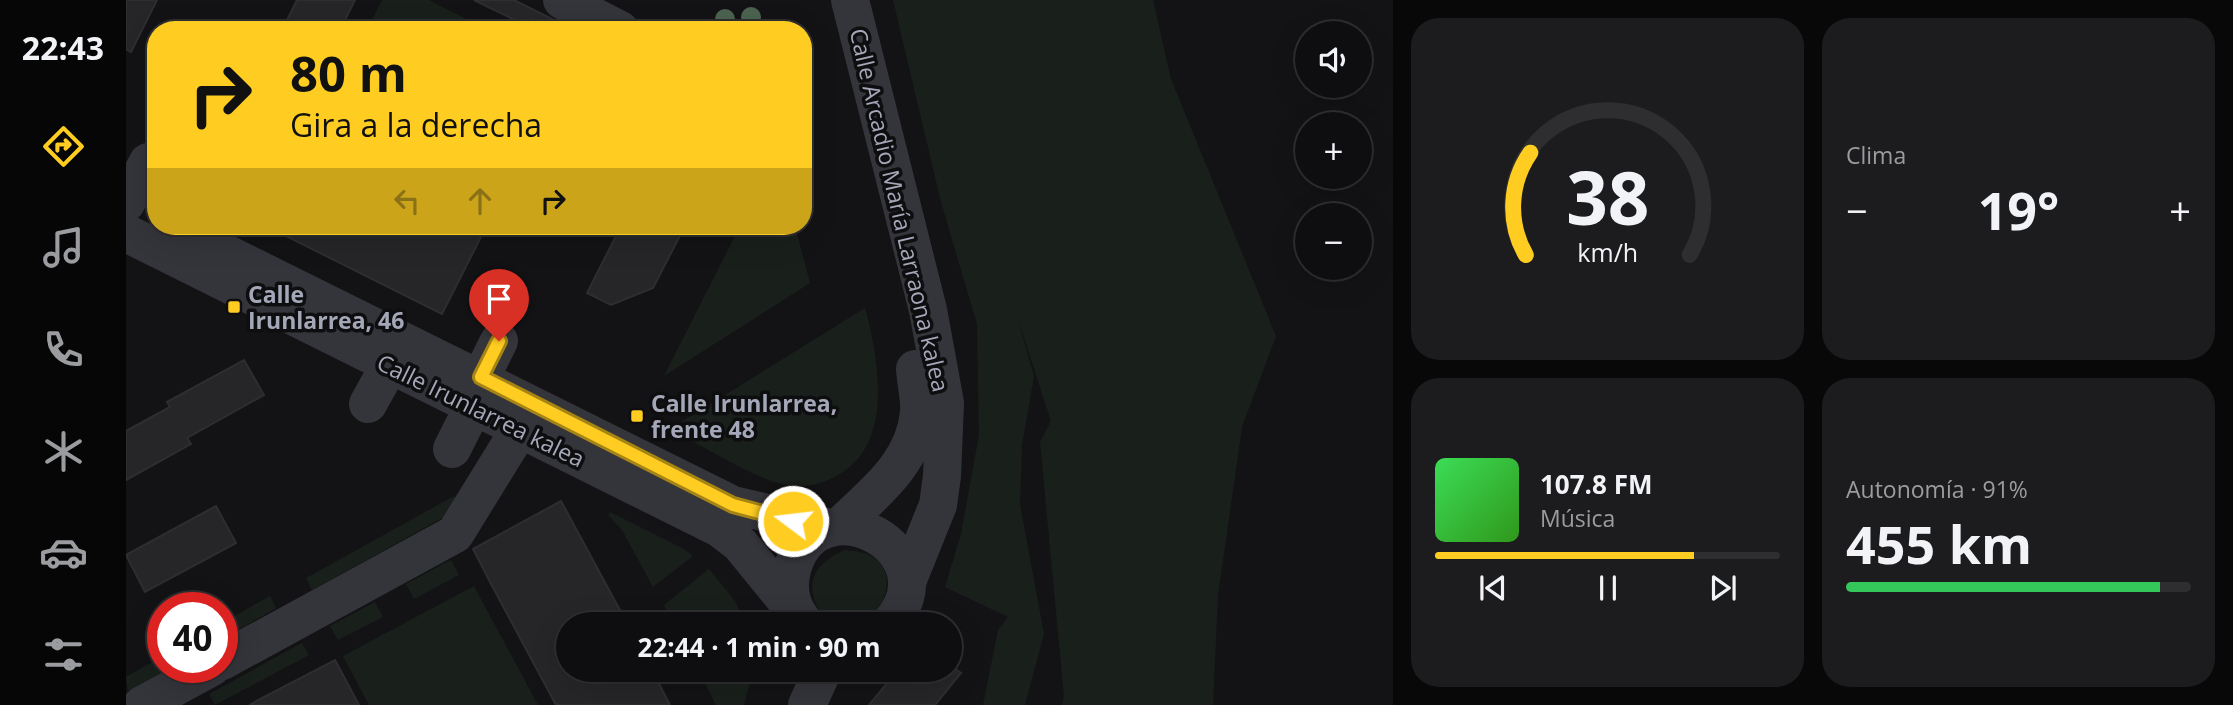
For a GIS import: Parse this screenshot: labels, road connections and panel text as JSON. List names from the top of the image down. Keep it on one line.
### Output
{"streets":{"street":["Calle Arcadio María Larraona kalea","Calle Irunlarrea kalea"]},"crossings":[["Calle Arcadio María Larraona kalea","Calle Irunlarrea kalea"]],"places":{"transit":["Calle Irunlarrea, 46","Calle Irunlarrea, frente 48"]},"page":{"tabs":"22:43","tile":["Clima",["Autonomía · 91%","455 km"]],"map_buttons":["+","−"],"turn":["80 m","Gira a la derecha"],"heat":["−","19°","+"],"song":["107.8 FM","Música"],"limit":"40","trip":"22:44 · 1 min · 90 m","gauge":["38","km/h"]}}
